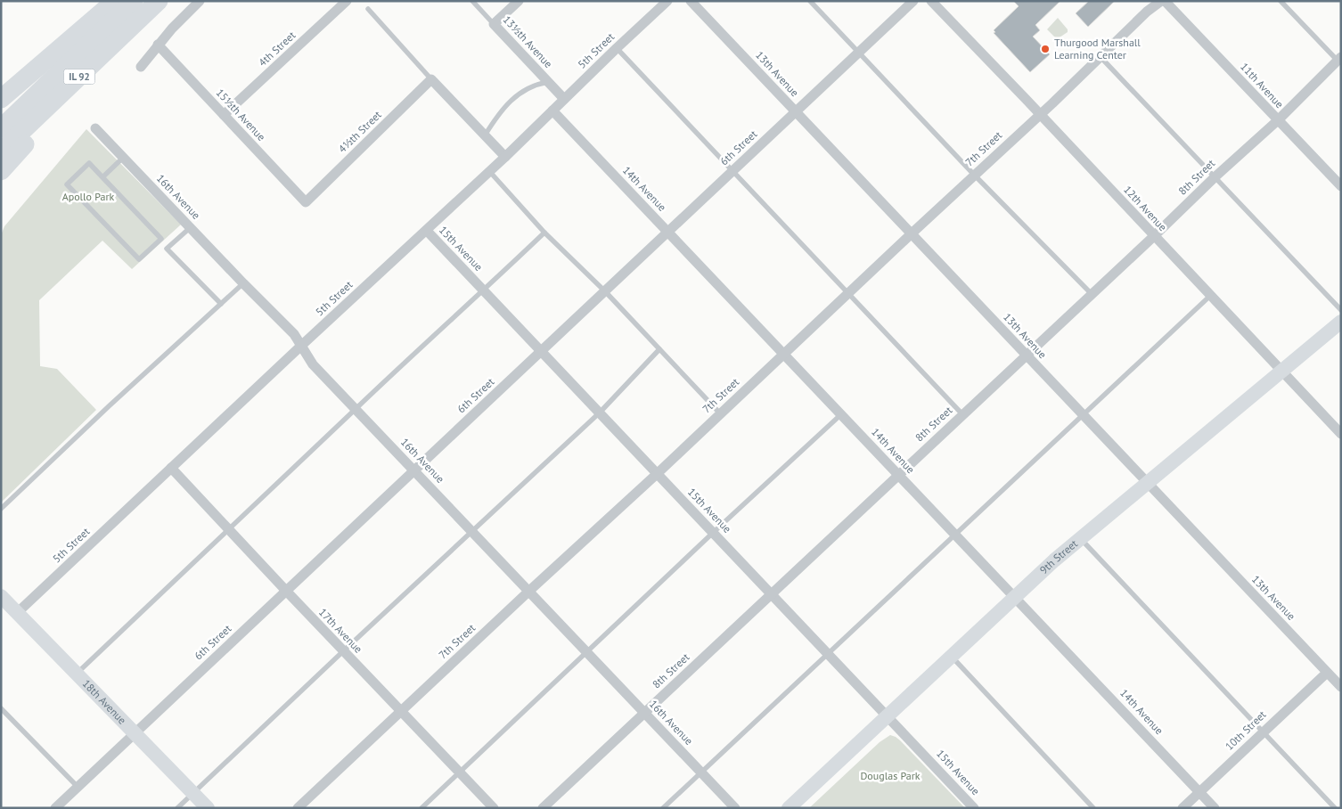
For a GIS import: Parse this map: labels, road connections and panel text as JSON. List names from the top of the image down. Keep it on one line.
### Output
{"streets":{"highway":["IL 92"],"street":["13½th Avenue","4th Street","5th Street","13th Avenue","11th Avenue","15½th Avenue","4½th Street","6th Street","7th Street","8th Street","14th Avenue","16th Avenue","12th Avenue","15th Avenue","9th Street","17th Avenue","18th Avenue","10th Street"]},"crossings":[["13½th Avenue","5th Street"],["4th Street","15½th Avenue"],["5th Street","14th Avenue"],["5th Street","16th Avenue"],["5th Street","15th Avenue"],["5th Street","17th Avenue"],["5th Street","18th Avenue"],["13th Avenue","6th Street"],["13th Avenue","7th Street"],["13th Avenue","8th Street"],["13th Avenue","9th Street"],["13th Avenue","10th Street"],["11th Avenue","8th Street"],["15½th Avenue","4½th Street"],["6th Street","14th Avenue"],["6th Street","16th Avenue"],["6th Street","15th Avenue"],["6th Street","17th Avenue"],["6th Street","18th Avenue"],["7th Street","14th Avenue"],["7th Street","16th Avenue"],["7th Street","12th Avenue"],["7th Street","15th Avenue"],["7th Street","17th Avenue"],["8th Street","14th Avenue"],["8th Street","16th Avenue"],["8th Street","12th Avenue"],["8th Street","15th Avenue"],["14th Avenue","9th Street"],["14th Avenue","10th Street"],["12th Avenue","9th Street"],["15th Avenue","9th Street"]],"parks":["Apollo Park","Douglas Park"],"places":["Thurgood Marshall Learning Center"]}
